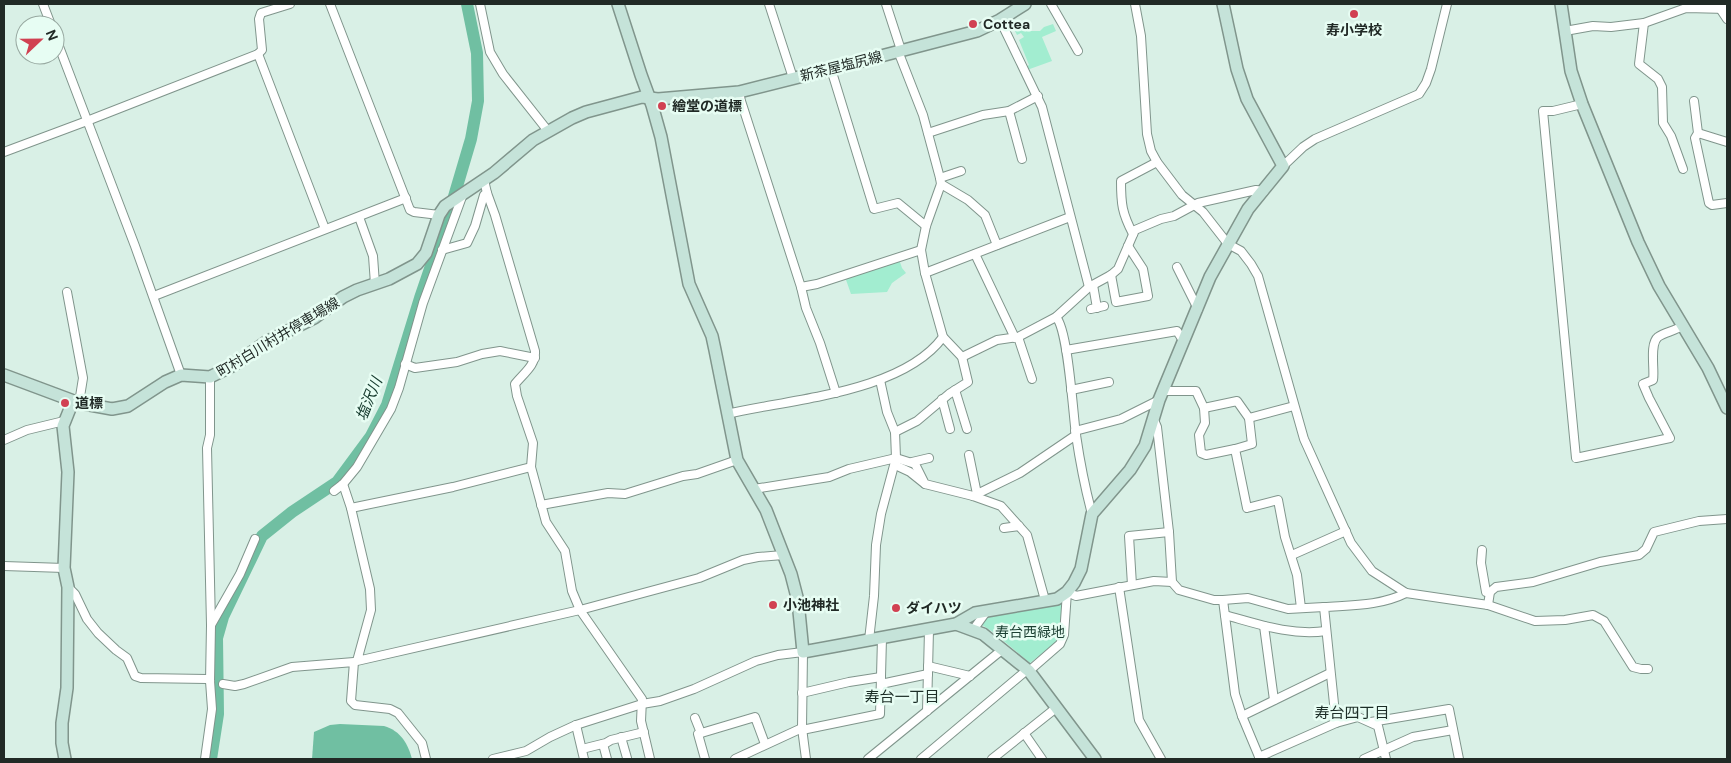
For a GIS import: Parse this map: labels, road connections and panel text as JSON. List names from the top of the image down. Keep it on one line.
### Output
{"streets":{"street":["新茶屋塩尻線","町村白川村井停車場線"]},"crossings":[["新茶屋塩尻線","町村白川村井停車場線"]],"districts":["寿台一丁目","寿台四丁目"],"water":["塩沢川"],"parks":["寿台西緑地"],"places":["寿小学校","Cottea","繪堂の道標","道標","小池神社","ダイハツ"],"north":"right"}
